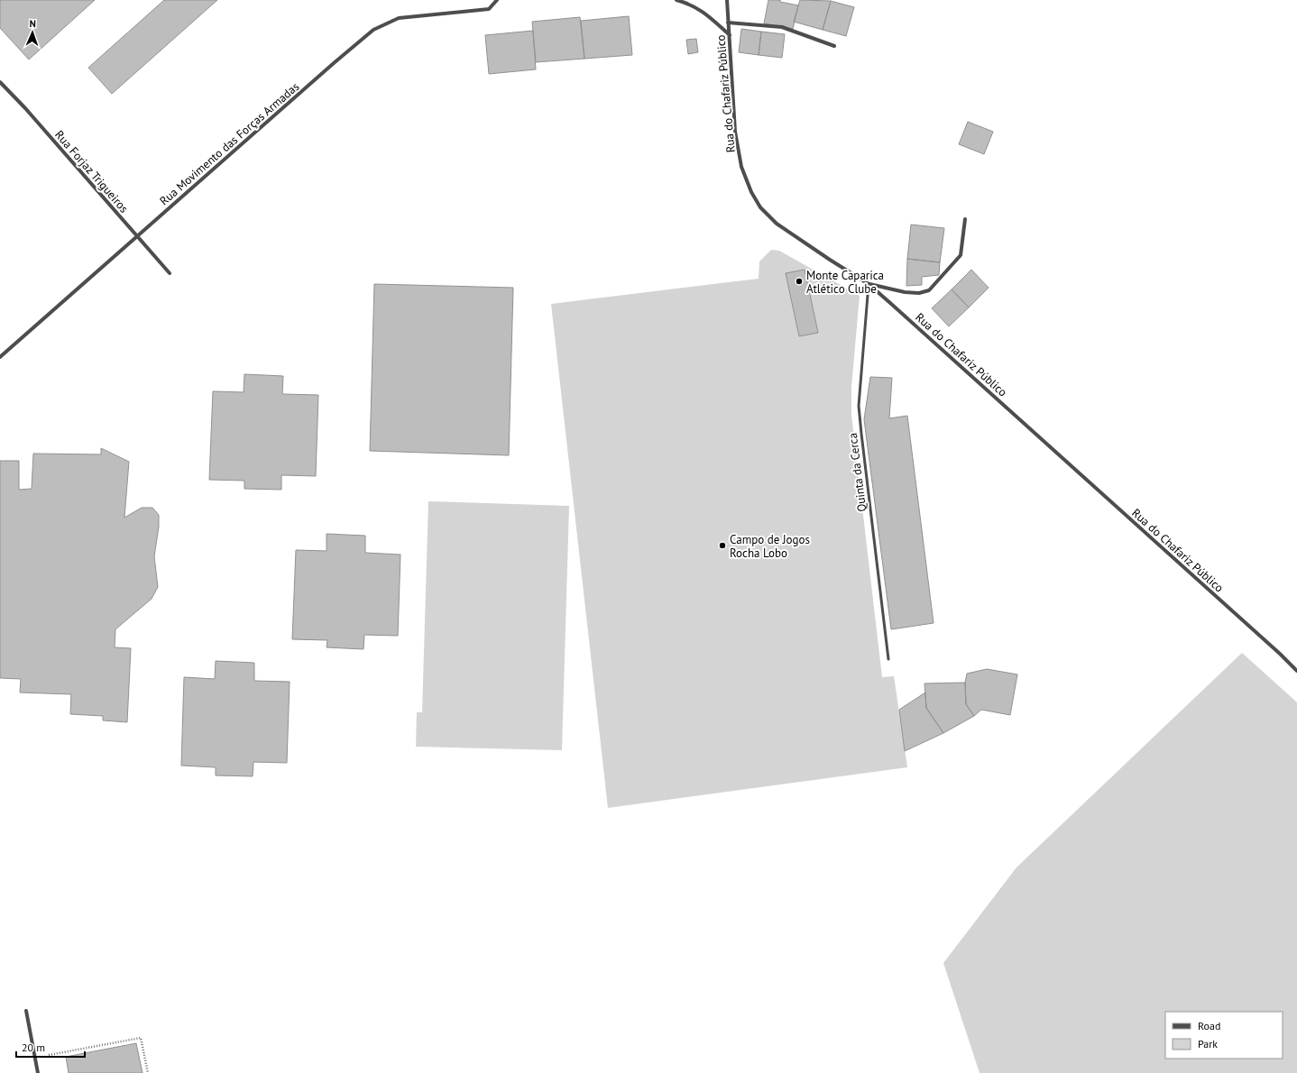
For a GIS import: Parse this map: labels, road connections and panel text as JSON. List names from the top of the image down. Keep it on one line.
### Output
{"streets":{"street":["Rua do Chafariz Público","Rua Movimento das Forças Armadas","Rua Forjaz Trigueiros"],"lane":["Quinta da Cerca"]},"crossings":[["Rua do Chafariz Público","Quinta da Cerca"],["Rua Movimento das Forças Armadas","Rua Forjaz Trigueiros"]],"places":["Monte Caparica Atlético Clube","Campo de Jogos Rocha Lobo"],"legend":["Road","Park"],"scale_bar":"20 m","north":"top"}
